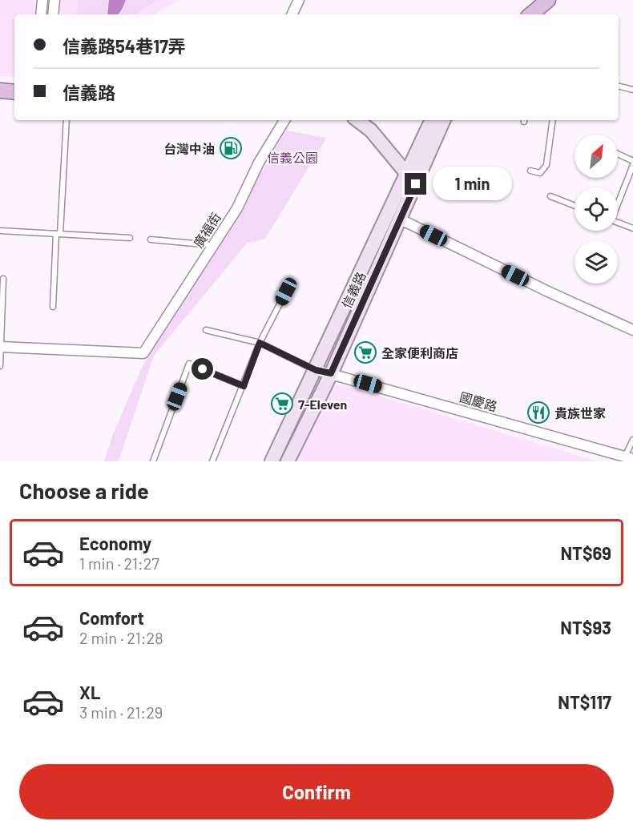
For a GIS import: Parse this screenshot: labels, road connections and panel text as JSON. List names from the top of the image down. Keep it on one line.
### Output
{"streets":{"street":["廣福街","信義路","國慶路"]},"crossings":[["信義路","國慶路"]],"parks":["信義公園"],"places":{"fuel station":["台灣中油"],"supermarket":["全家便利商店","7-Eleven"],"restaurant":["貴族世家"]},"north":"top right","page":{"banner":["信義路54巷17弄","信義路"],"bubble":"1 min","heading":"Choose a ride","list":[{"name":"Economy","note":"1 min · 21:27","value":"NT$69"},{"name":"Comfort","note":"2 min · 21:28","value":"NT$93"},{"name":"XL","note":"3 min · 21:29","value":"NT$117"}],"buttons":"Confirm"}}
